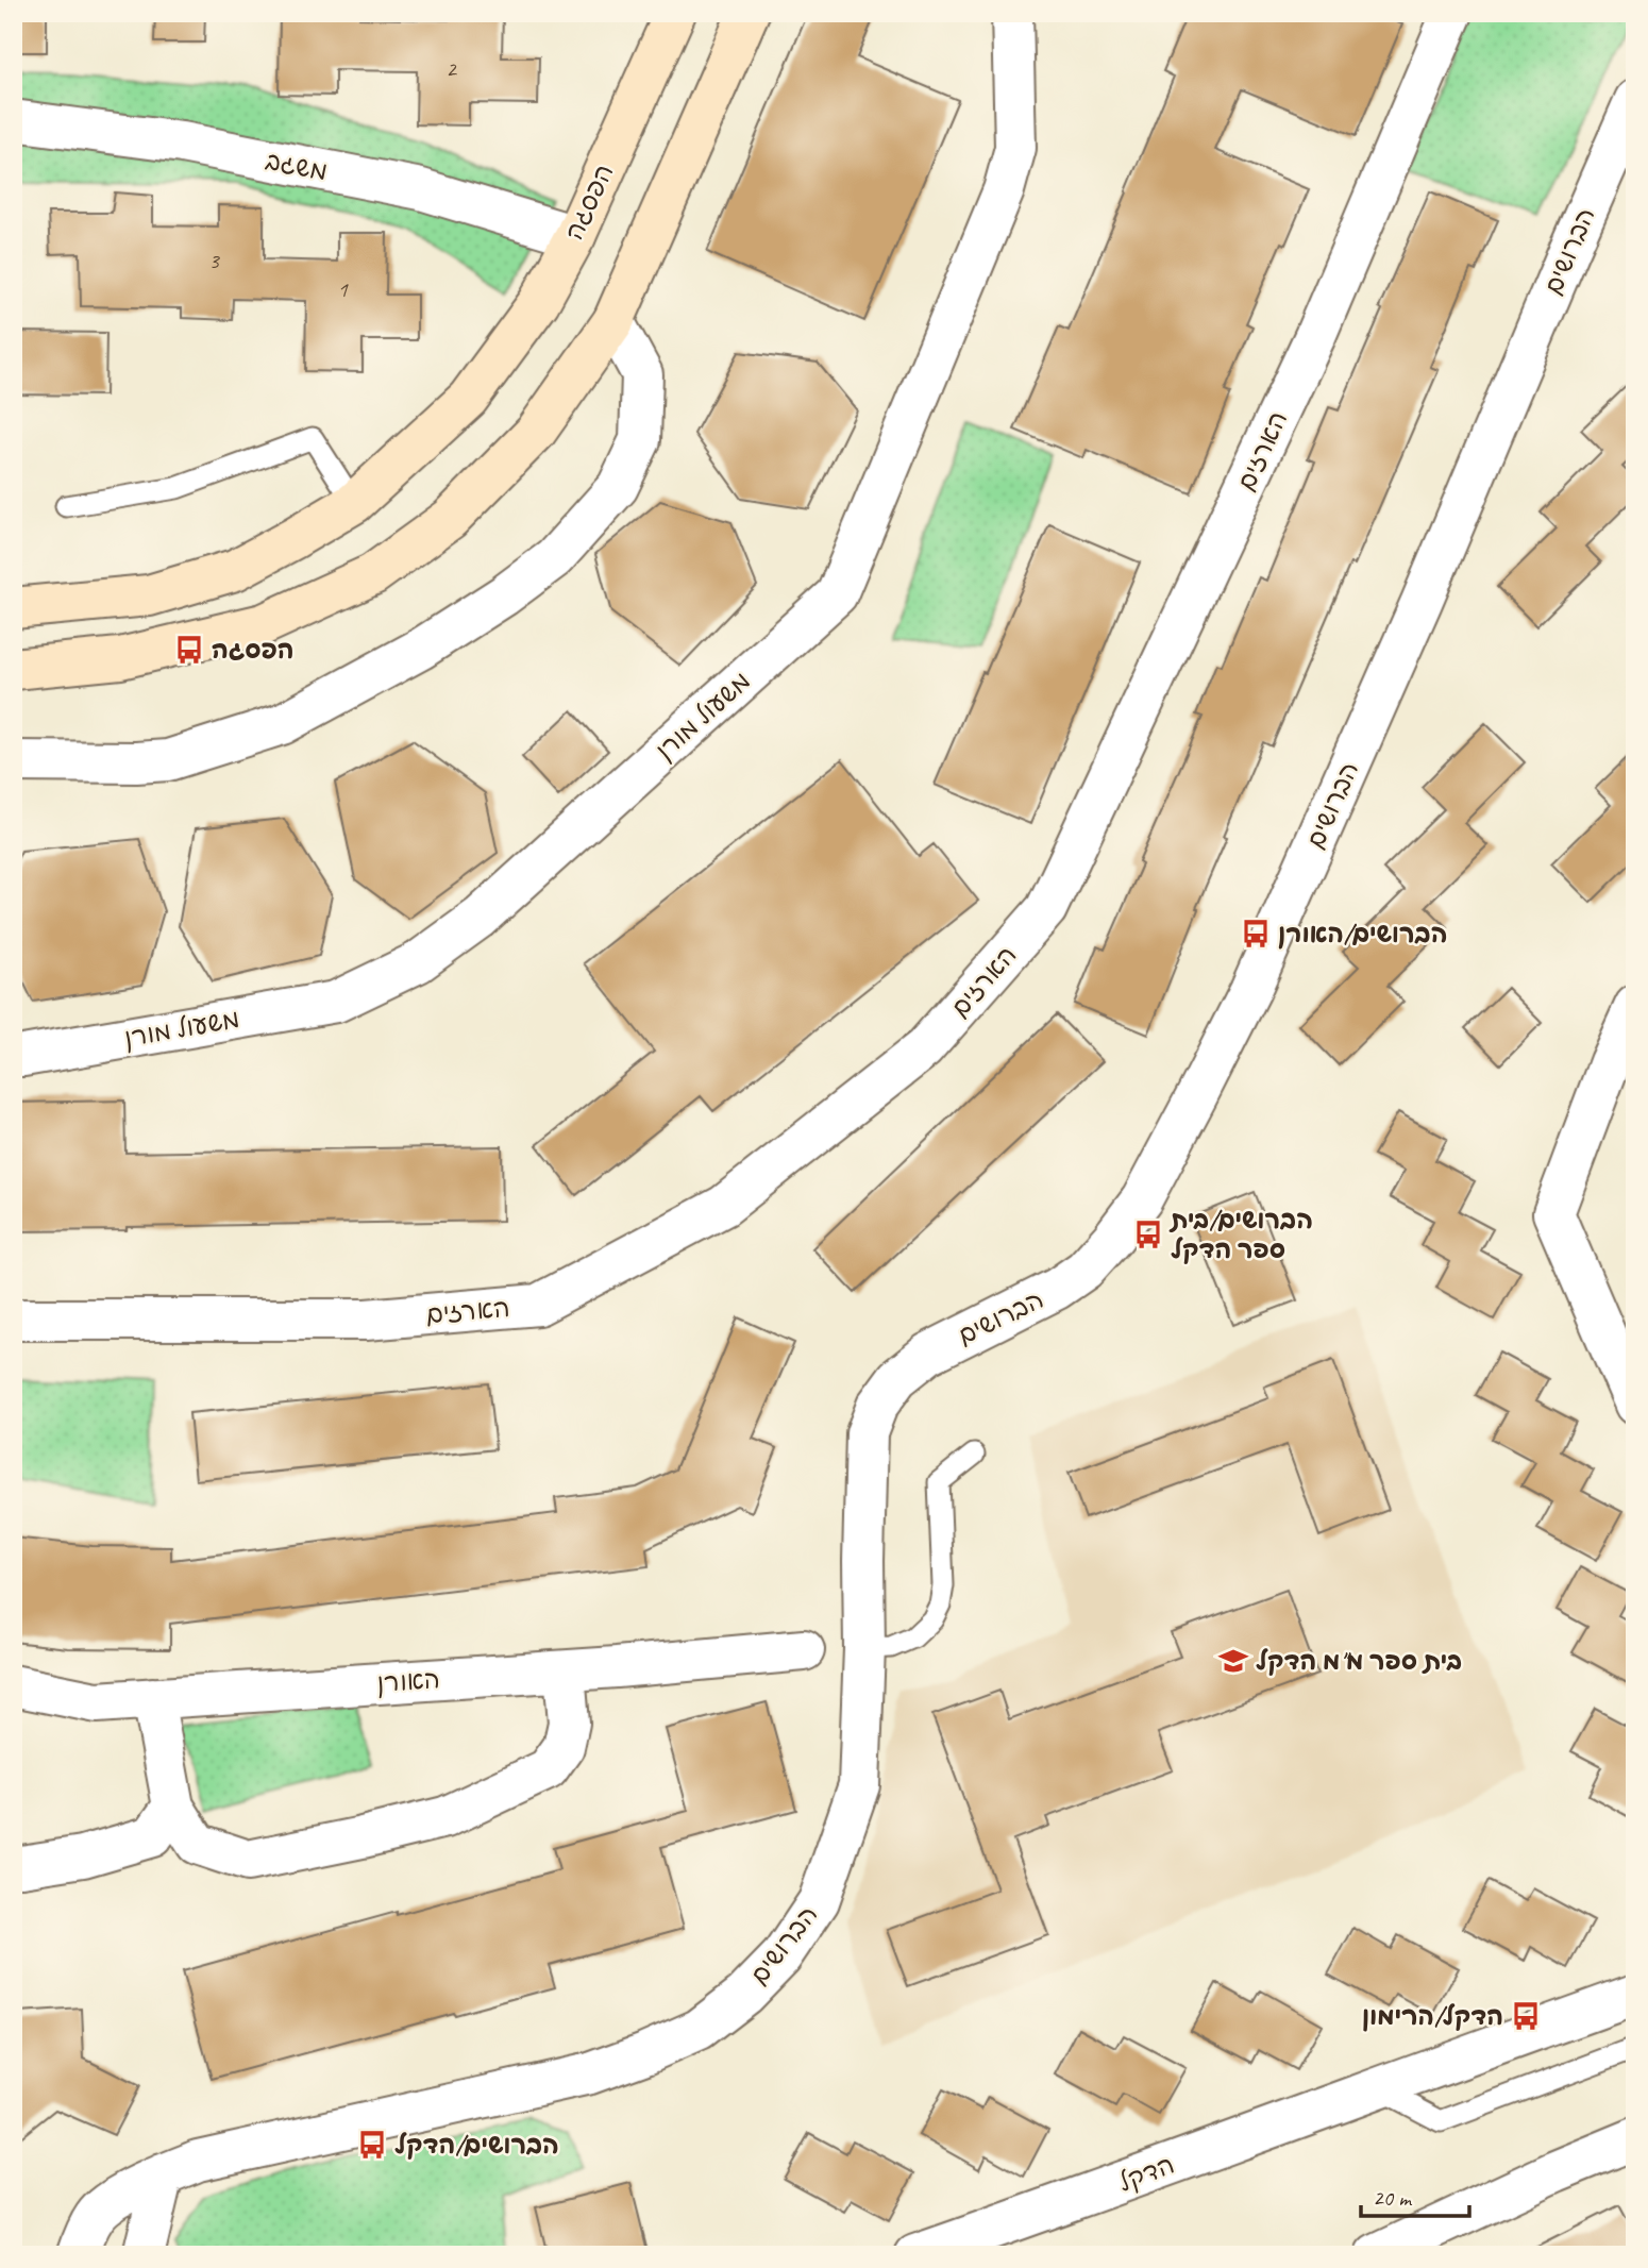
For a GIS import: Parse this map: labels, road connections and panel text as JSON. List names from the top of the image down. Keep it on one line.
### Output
{"streets":{"street":["משגב","הפסגה","הברושים","הארזים","משעול מורן","האורן","הדקל"]},"crossings":[["משגב","הפסגה"]],"places":{"bus stop":["הפסגה","הברושים/האורן","הברושים/בית ספר הדקל","הדקל/הרימון","הברושים/הדקל"],"school or university":["בית ספר מ\"מ הדקל"]},"house_numbers":["2","3","1"],"scale_bar":"20 m"}
